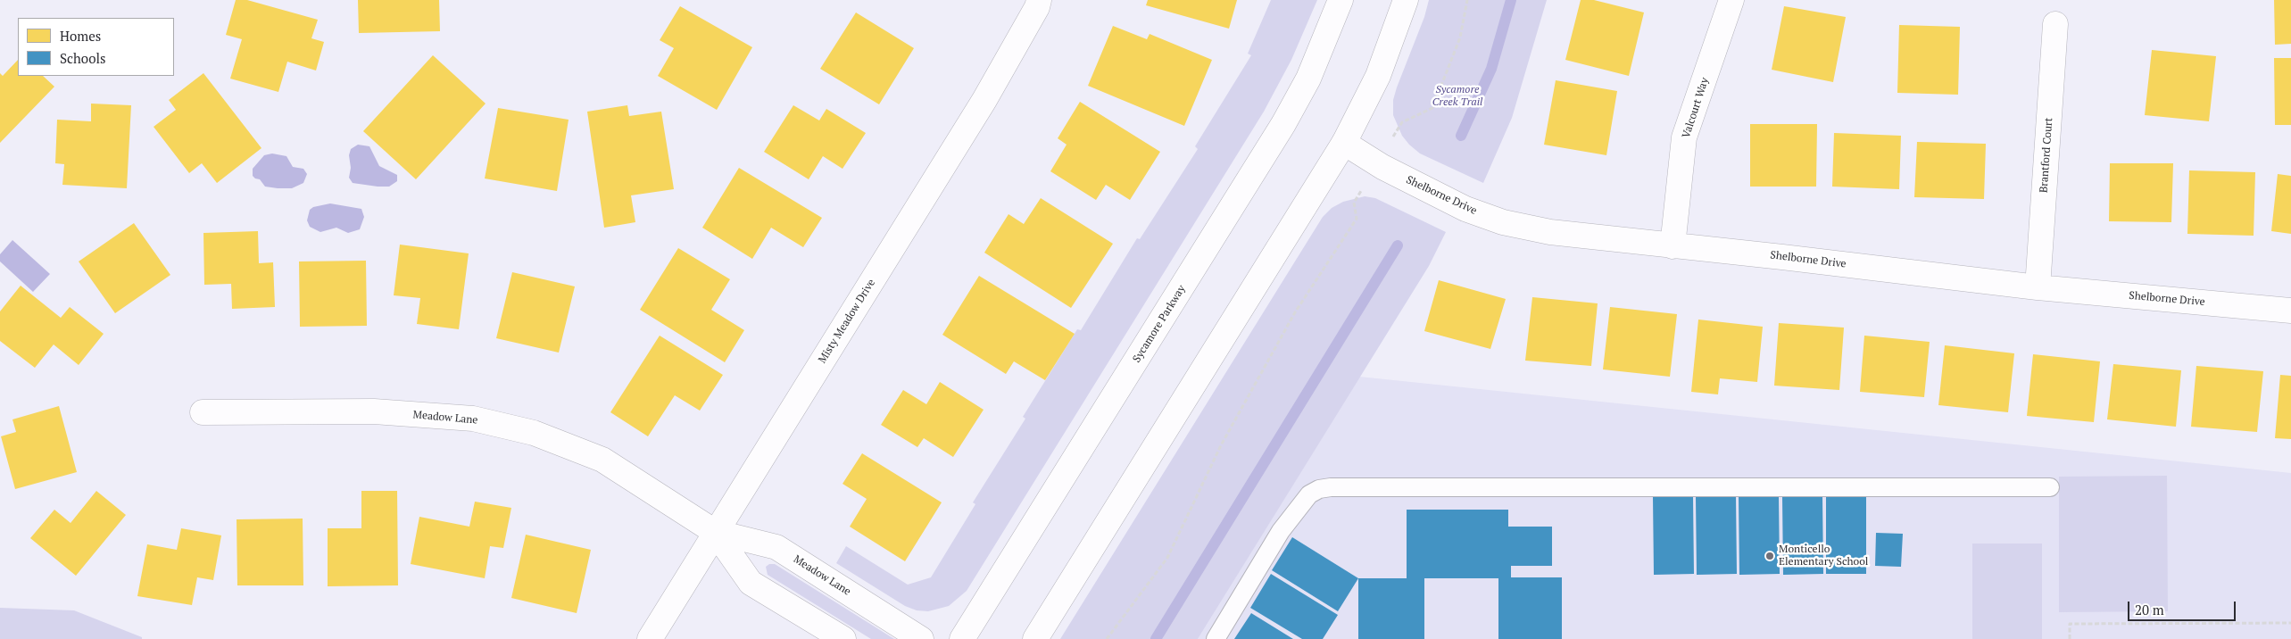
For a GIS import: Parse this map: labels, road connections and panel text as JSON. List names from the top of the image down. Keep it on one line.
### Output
{"streets":{"street":["Valcourt Way","Brantford Court","Shelborne Drive","Misty Meadow Drive","Sycamore Parkway","Meadow Lane"]},"crossings":[["Valcourt Way","Shelborne Drive"],["Brantford Court","Shelborne Drive"],["Misty Meadow Drive","Meadow Lane"]],"parks":["Sycamore Creek Trail"],"places":["Monticello Elementary School"],"legend":["Homes","Schools"],"scale_bar":"20 m"}
